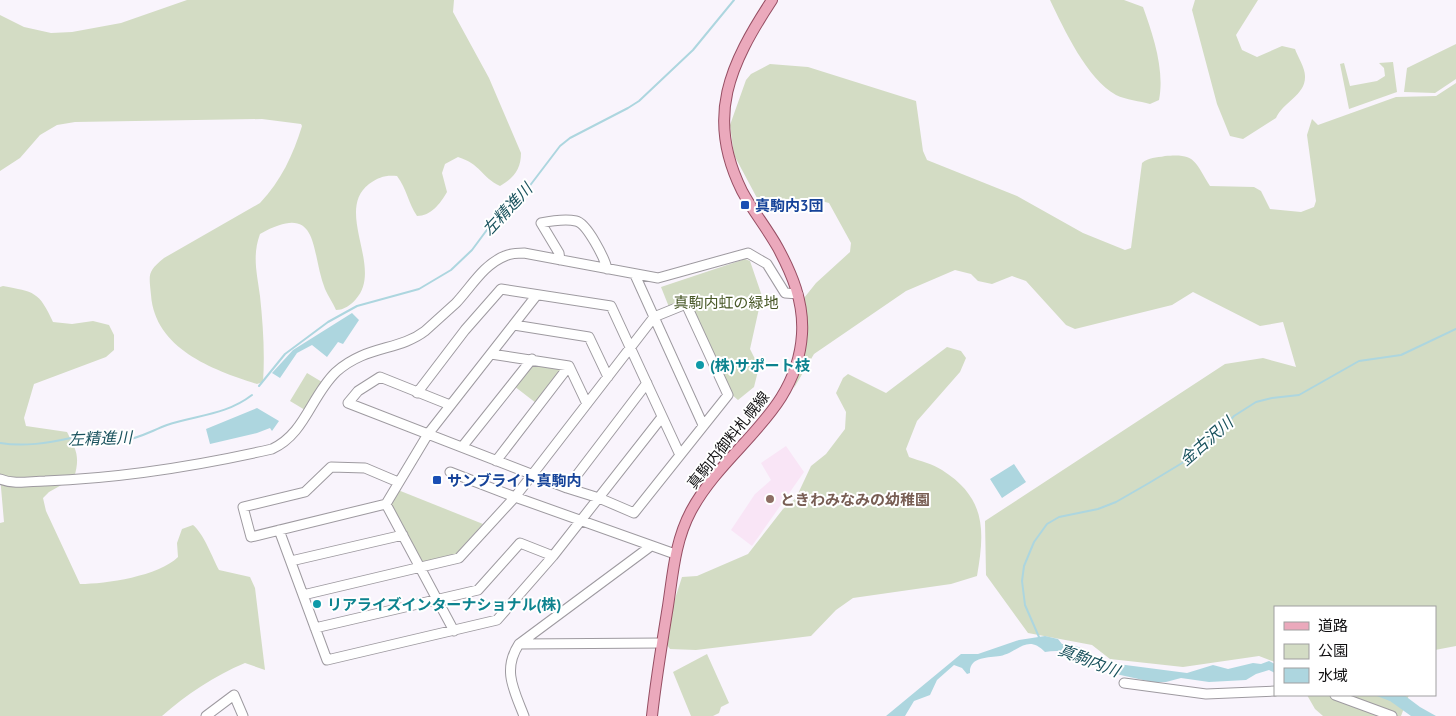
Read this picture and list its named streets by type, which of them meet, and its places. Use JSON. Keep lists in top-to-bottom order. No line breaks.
{"streets":{"main road":["真駒内御料札幌線"]},"water":["左精進川","金古沢川","真駒内川"],"parks":["真駒内虹の緑地"],"places":{"transit":["真駒内3団","サンブライト真駒内"],"other":["(株)サポート枝","ときわみなみの幼稚園","リアライズインターナショナル(株)"]},"legend":["道路","公園","水域"]}
